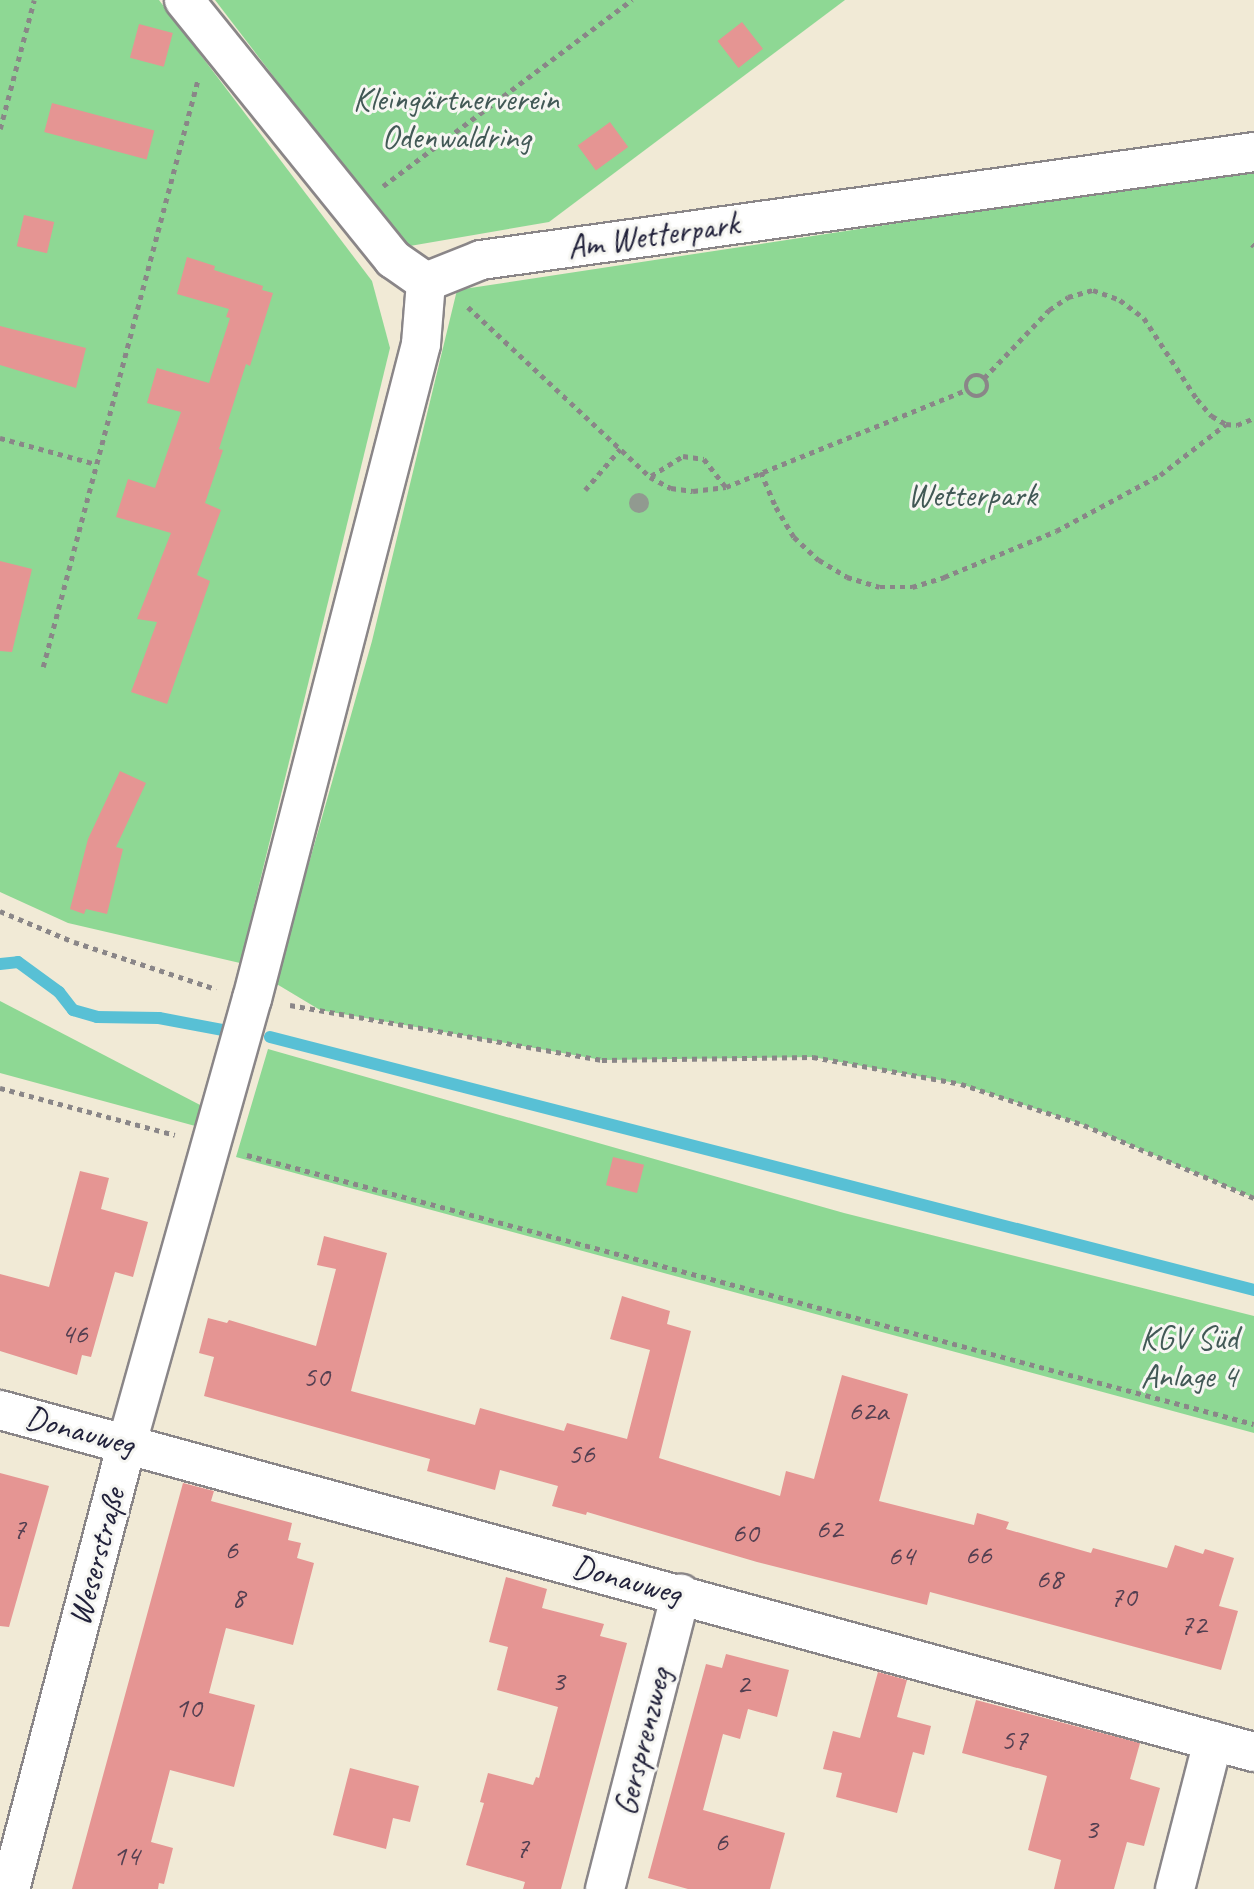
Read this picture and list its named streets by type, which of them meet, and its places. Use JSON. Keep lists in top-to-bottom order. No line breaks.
{"streets":{"street":["Am Wetterpark","Donauweg","Weserstraße","Gersprenzweg"]},"crossings":[["Am Wetterpark","Weserstraße"],["Donauweg","Weserstraße"],["Donauweg","Gersprenzweg"]],"parks":["Kleingärtnerverein Odenwaldring","Wetterpark","KGV Süd Anlage 4"],"house_numbers":["46","50","62a","56","7","62","60","6","66","64","68","70","8","72","3","2","10","57","3","6","7","14"]}
